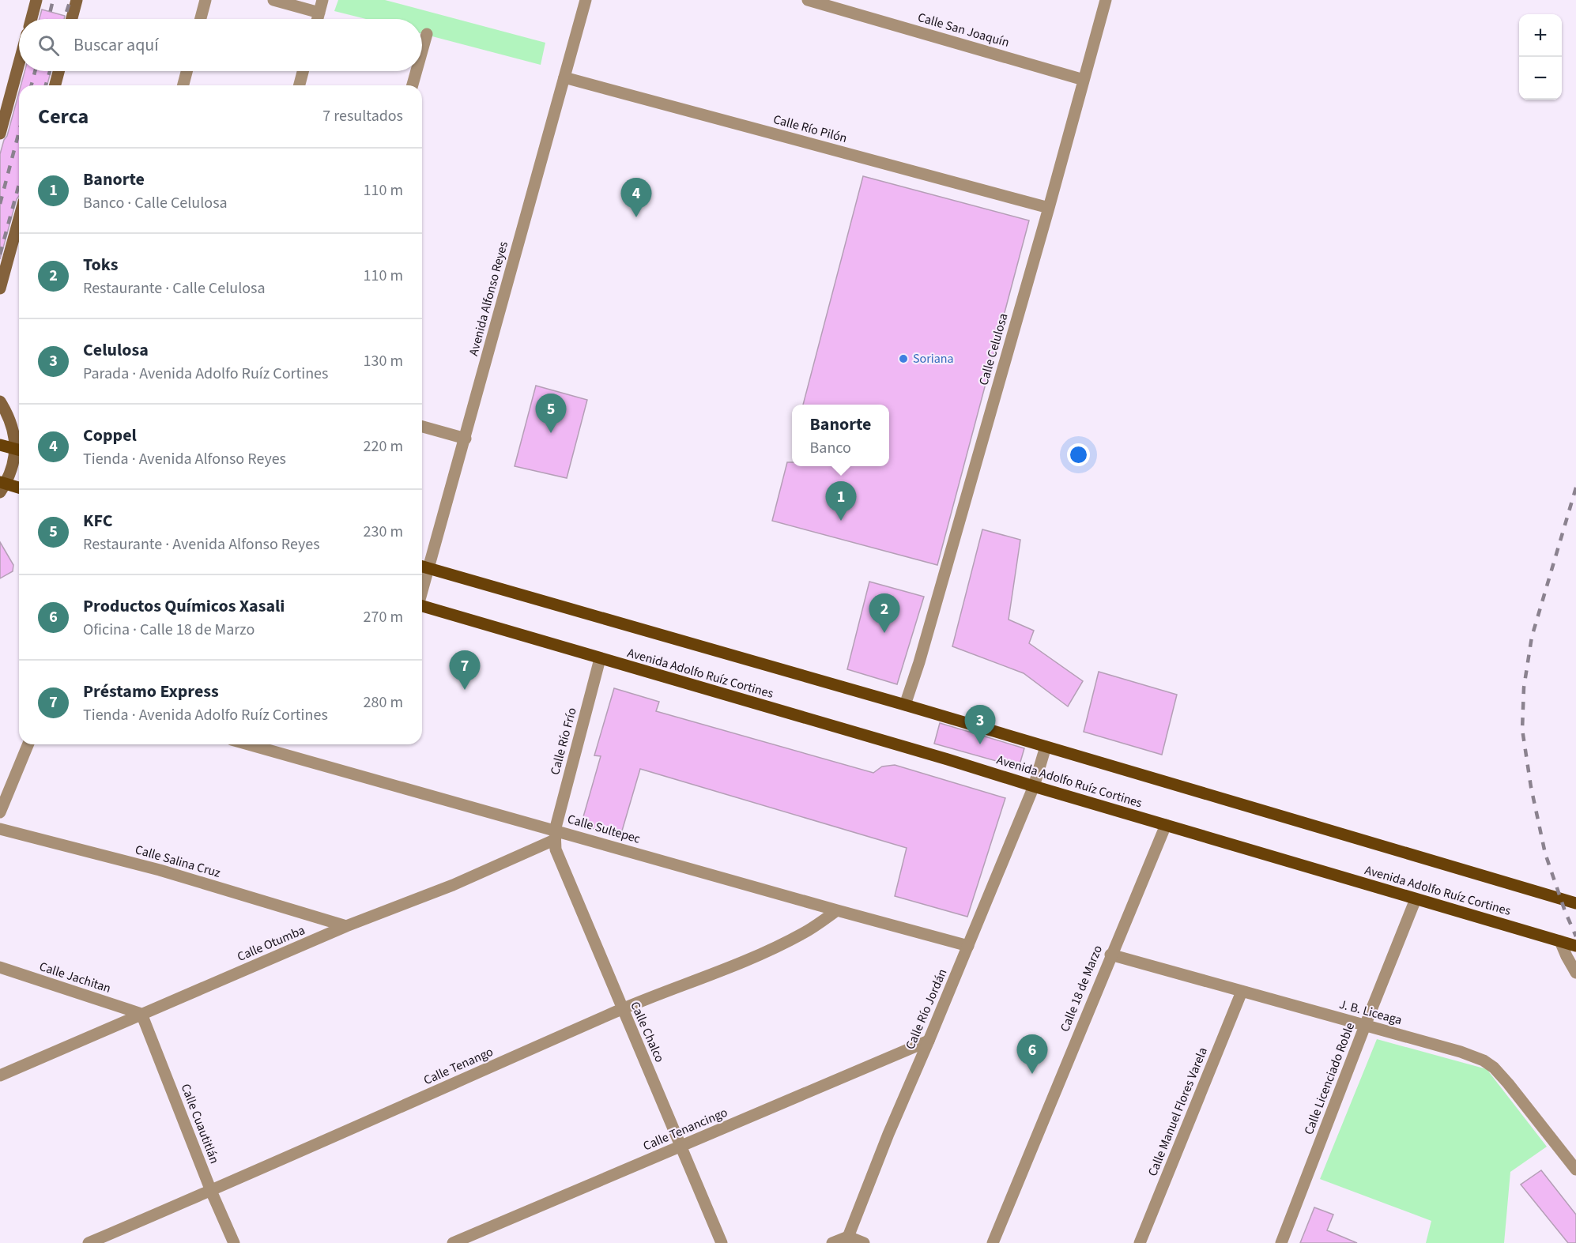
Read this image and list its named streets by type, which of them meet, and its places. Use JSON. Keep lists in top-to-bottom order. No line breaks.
{"streets":{"main road":["Avenida Adolfo Ruíz Cortines"],"street":["Calle San Joaquín","Calle Río Pilón","Avenida Alfonso Reyes","Calle Celulosa","Calle Río Frío","Calle Sultepec","Calle Salina Cruz","Calle Otumba","Calle Jachitan","Calle 18 de Marzo","Calle Río Jordán","J. B. Liceaga","Calle Chalco","Calle Tenango","Calle Licenciado Roble","Calle Manuel Flores Varela","Calle Cuautitlán","Calle Tenancingo"]},"crossings":[["Calle San Joaquín","Calle Celulosa"],["Calle Río Pilón","Avenida Alfonso Reyes"],["Calle Río Pilón","Calle Celulosa"],["Avenida Alfonso Reyes","Avenida Adolfo Ruíz Cortines"],["Calle Celulosa","Avenida Adolfo Ruíz Cortines"],["Avenida Adolfo Ruíz Cortines","Calle Río Frío"],["Avenida Adolfo Ruíz Cortines","Calle 18 de Marzo"],["Avenida Adolfo Ruíz Cortines","Calle Río Jordán"],["Avenida Adolfo Ruíz Cortines","Calle Licenciado Roble"],["Calle Río Frío","Calle Sultepec"],["Calle Río Frío","Calle Otumba"],["Calle Río Frío","Calle Chalco"],["Calle Sultepec","Calle Otumba"],["Calle Sultepec","Calle Río Jordán"],["Calle Sultepec","Calle Chalco"],["Calle Sultepec","Calle Tenango"],["Calle Salina Cruz","Calle Otumba"],["Calle Otumba","Calle Jachitan"],["Calle Otumba","Calle Chalco"],["Calle Otumba","Calle Cuautitlán"],["Calle Jachitan","Calle Cuautitlán"],["Calle 18 de Marzo","J. B. Liceaga"],["Calle Río Jordán","Calle Tenancingo"],["J. B. Liceaga","Calle Licenciado Roble"],["J. B. Liceaga","Calle Manuel Flores Varela"],["Calle Chalco","Calle Tenango"],["Calle Chalco","Calle Tenancingo"],["Calle Tenango","Calle Cuautitlán"]],"places":["Soriana"],"page":{"map_buttons":["+","−"],"search":"Buscar aquí","heading":["Cerca","7 resultados"],"list":[{"mark":"1","name":"Banorte","note":"Banco · Calle Celulosa","value":"110 m"},{"mark":"2","name":"Toks","note":"Restaurante · Calle Celulosa","value":"110 m"},{"mark":"3","name":"Celulosa","note":"Parada · Avenida Adolfo Ruíz Cortines","value":"130 m"},{"mark":"4","name":"Coppel","note":"Tienda · Avenida Alfonso Reyes","value":"220 m"},{"mark":"5","name":"KFC","note":"Restaurante · Avenida Alfonso Reyes","value":"230 m"},{"mark":"6","name":"Productos Químicos Xasali","note":"Oficina · Calle 18 de Marzo","value":"270 m"},{"mark":"7","name":"Préstamo Express","note":"Tienda · Avenida Adolfo Ruíz Cortines","value":"280 m"}],"pins":["4","5","1","2","7","3","6"],"popup":["Banorte","Banco"]}}
